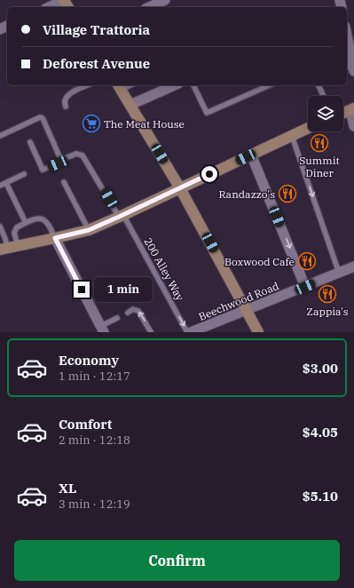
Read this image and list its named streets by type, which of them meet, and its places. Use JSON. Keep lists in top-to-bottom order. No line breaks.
{"streets":{"street":["Beechwood Road"],"lane":["200 Alley Way"]},"one_way":["200 Alley Way"],"places":{"supermarket":["The Meat House"],"restaurant":["Summit Diner","Randazzo's","Boxwood Cafe","Zappia's"]},"page":{"banner":["Village Trattoria","Deforest Avenue"],"bubble":"1 min","list":[{"name":"Economy","note":"1 min · 12:17","value":"$3.00"},{"name":"Comfort","note":"2 min · 12:18","value":"$4.05"},{"name":"XL","note":"3 min · 12:19","value":"$5.10"}],"buttons":"Confirm"}}
